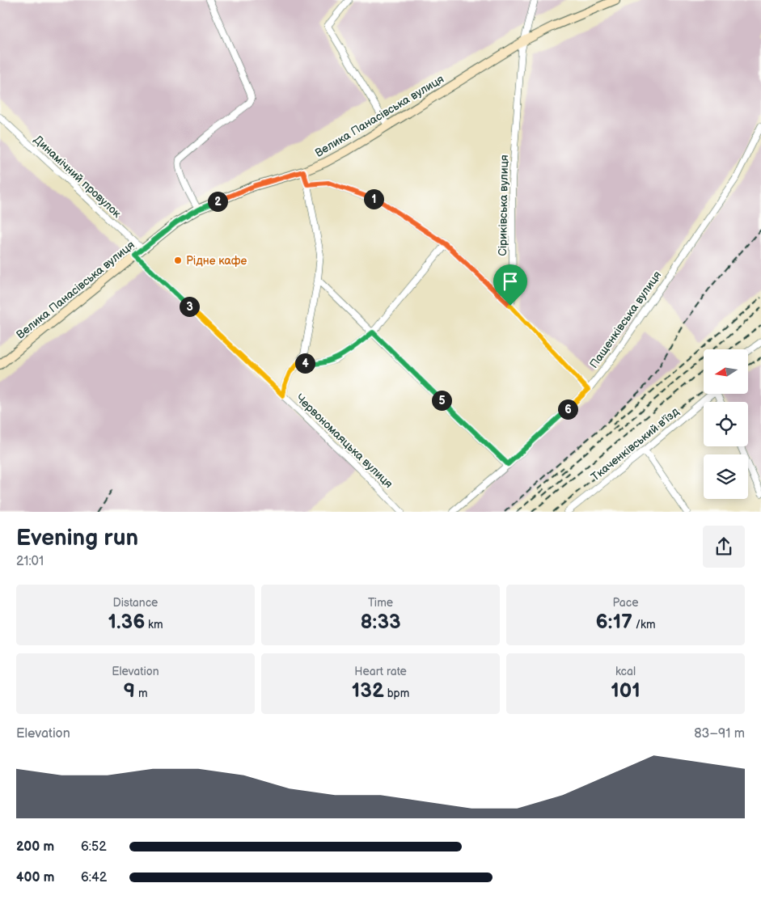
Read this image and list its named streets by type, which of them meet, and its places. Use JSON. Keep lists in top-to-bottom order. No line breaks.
{"streets":{"street":["Велика Панасівська вулиця","Динамічний провулок","Сіриківська вулиця","Пащенківська вулиця","Червономаяцька вулиця","Ткаченківський в'їзд"]},"crossings":[["Велика Панасівська вулиця","Динамічний провулок"],["Велика Панасівська вулиця","Сіриківська вулиця"],["Велика Панасівська вулиця","Червономаяцька вулиця"]],"places":["Рідне кафе"],"north":"left","page":{"pins":["1","2","3","4","5","6"],"heading":["Evening run","21:01"],"stats":[["Distance","1.36 km"],["Time","8:33"],["Pace","6:17 /km"],["Elevation","9 m"],["Heart rate","132 bpm"],["kcal","101"]],"chart":["Elevation","83–91 m"],"list":[{"name":"200 m","note":"6:52"},{"name":"400 m","note":"6:42"}]}}
